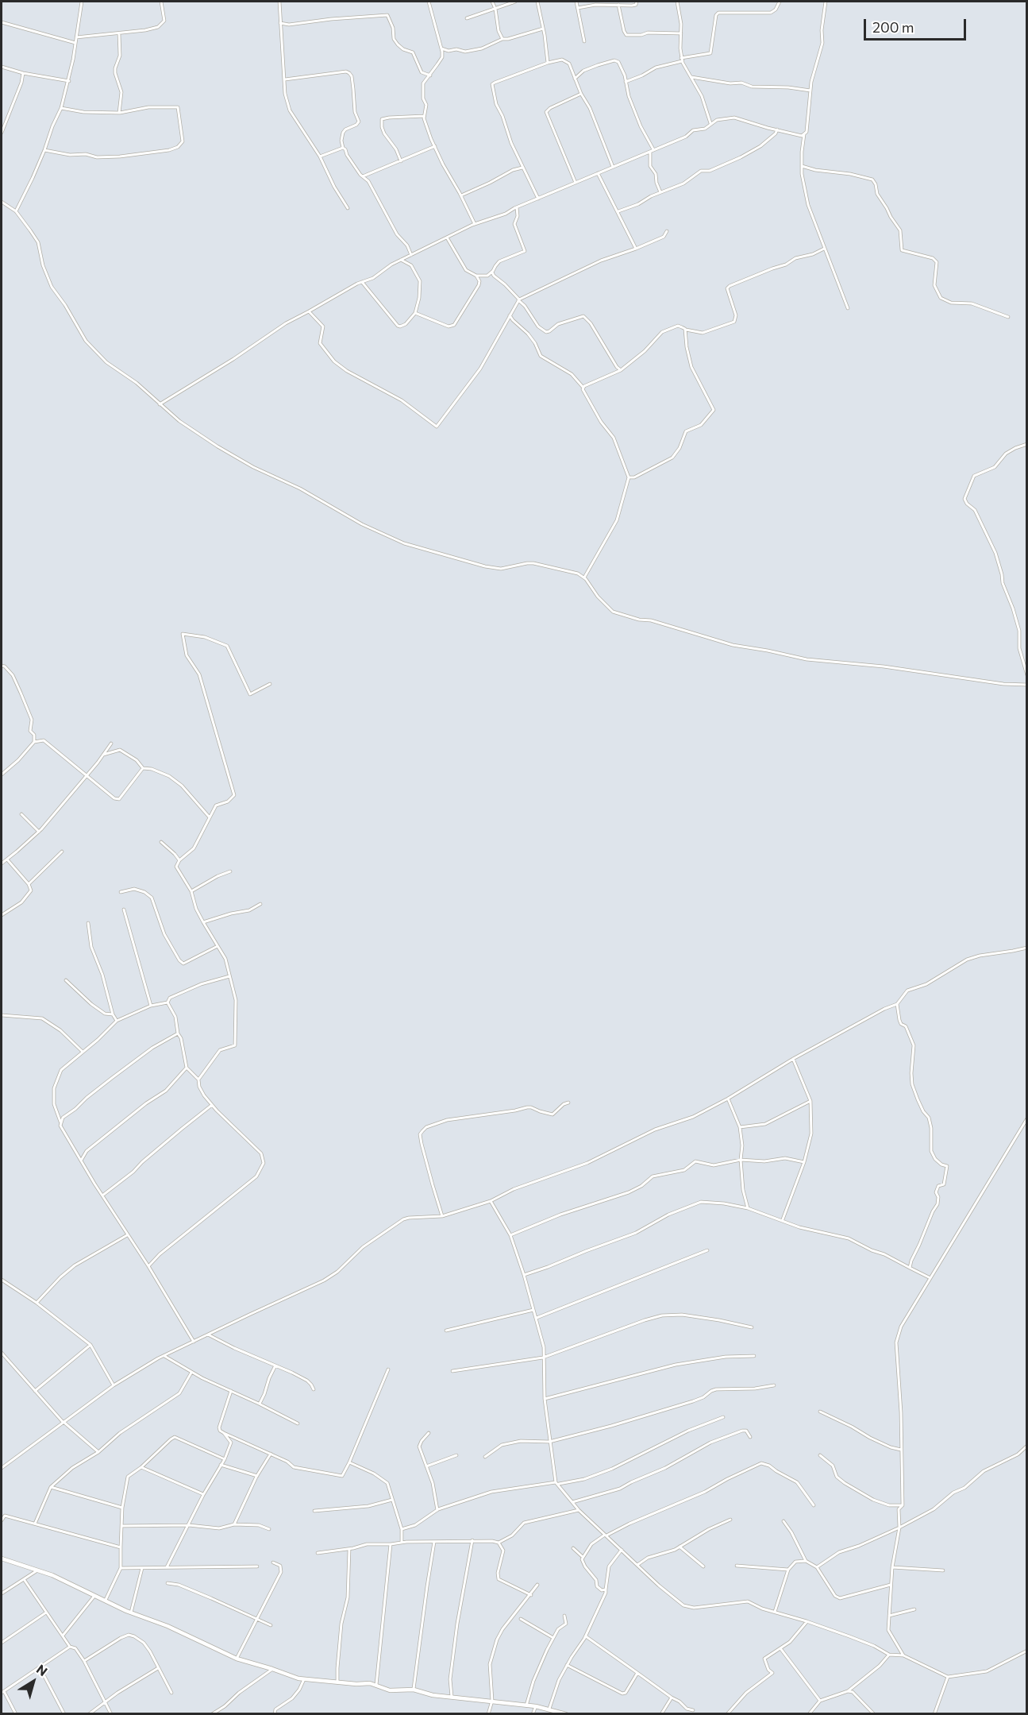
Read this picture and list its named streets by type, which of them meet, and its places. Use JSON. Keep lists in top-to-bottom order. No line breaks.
{"scale_bar":"200 m","north":"top right"}
